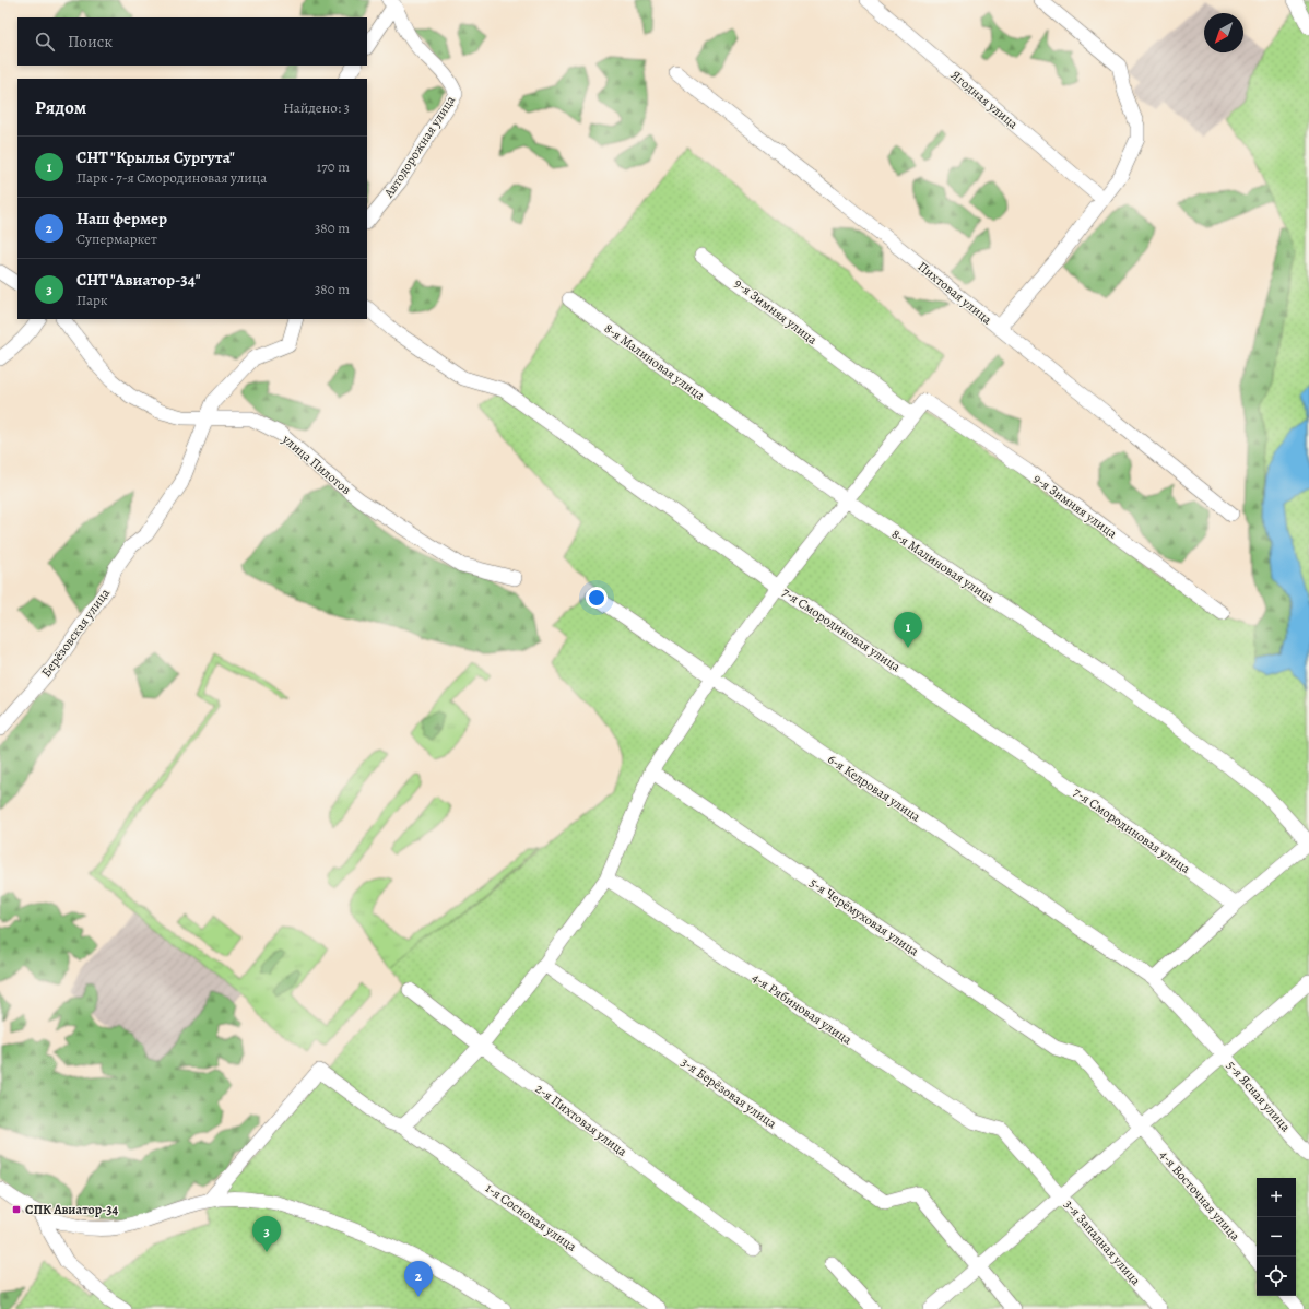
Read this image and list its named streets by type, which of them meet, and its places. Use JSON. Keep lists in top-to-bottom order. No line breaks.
{"streets":{"street":["Ягодная улица","Автодорожная улица","Пихтовая улица","9-я Зимняя улица","8-я Малиновая улица","улица Пилотов","7-я Смородиновая улица","Берёзовская улица","6-я Кедровая улица","5-я Черёмуховая улица","4-я Рябиновая улица","3-я Берёзовая улица","5-я Ясная улица","2-я Пихтовая улица","4-я Восточная улица","1-я Сосновая улица","3-я Западная улица"]},"crossings":[["улица Пилотов","Берёзовская улица"],["6-я Кедровая улица","5-я Ясная улица"],["5-я Черёмуховая улица","4-я Восточная улица"],["4-я Рябиновая улица","3-я Западная улица"]],"places":{"transit":["СПК Авиатор-34"]},"north":"bottom left","page":{"search":"Поиск","heading":["Рядом","Найдено: 3"],"list":[{"mark":"1","name":"CНТ \"Крылья Сургута\"","note":"Парк · 7-я Смородиновая улица","value":"170 m"},{"mark":"2","name":"Наш фермер","note":"Супермаркет","value":"380 m"},{"mark":"3","name":"СНТ \"Авиатор-34\"","note":"Парк","value":"380 m"}],"pins":["1","3","2"],"map_buttons":["+","−"]}}
